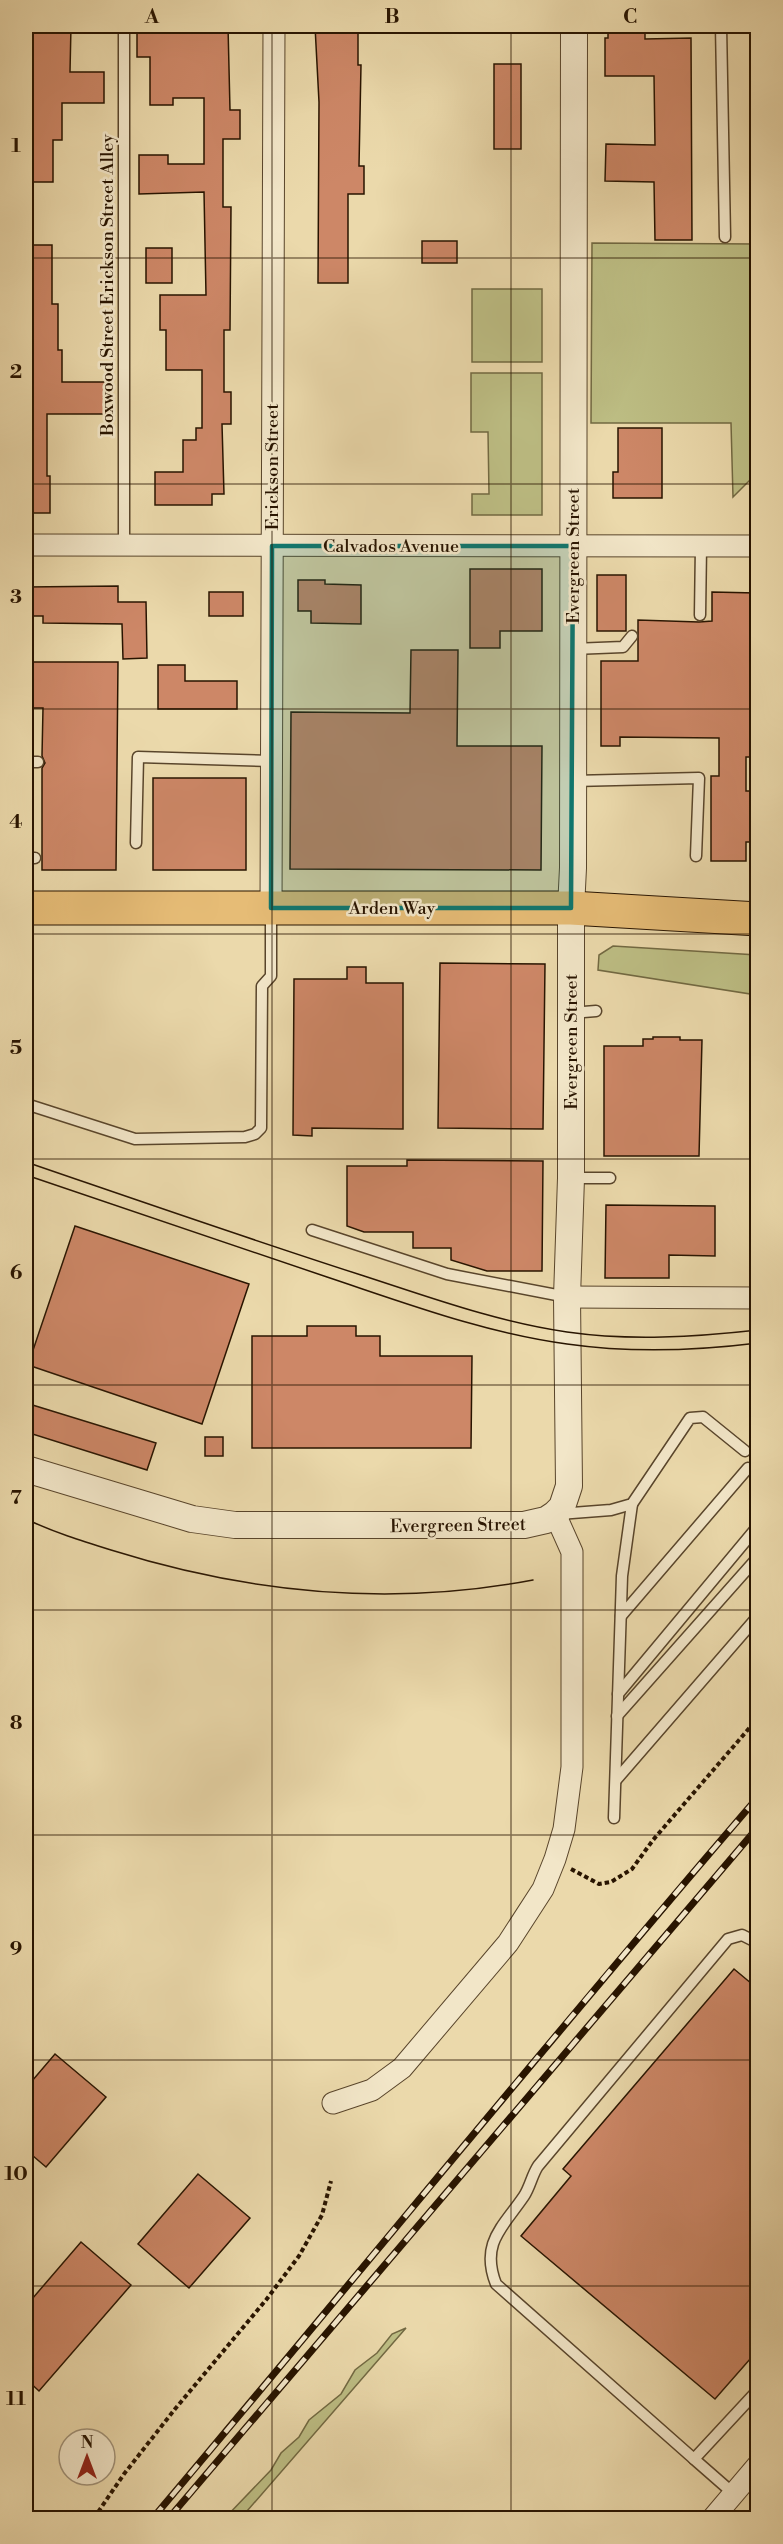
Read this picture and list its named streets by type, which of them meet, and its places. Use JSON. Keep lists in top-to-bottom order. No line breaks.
{"streets":{"main road":["Arden Way"],"street":["Erickson Street","Calvados Avenue","Evergreen Street"],"lane":["Boxwood Street Erickson Street Alley"]},"crossings":[["Boxwood Street Erickson Street Alley","Calvados Avenue"],["Erickson Street","Calvados Avenue"],["Erickson Street","Arden Way"],["Calvados Avenue","Evergreen Street"],["Evergreen Street","Arden Way"]],"north":"top","grid":{"columns":["A","B","C"],"rows":["1","2","3","4","5","6","7","8","9","10","11"]}}
